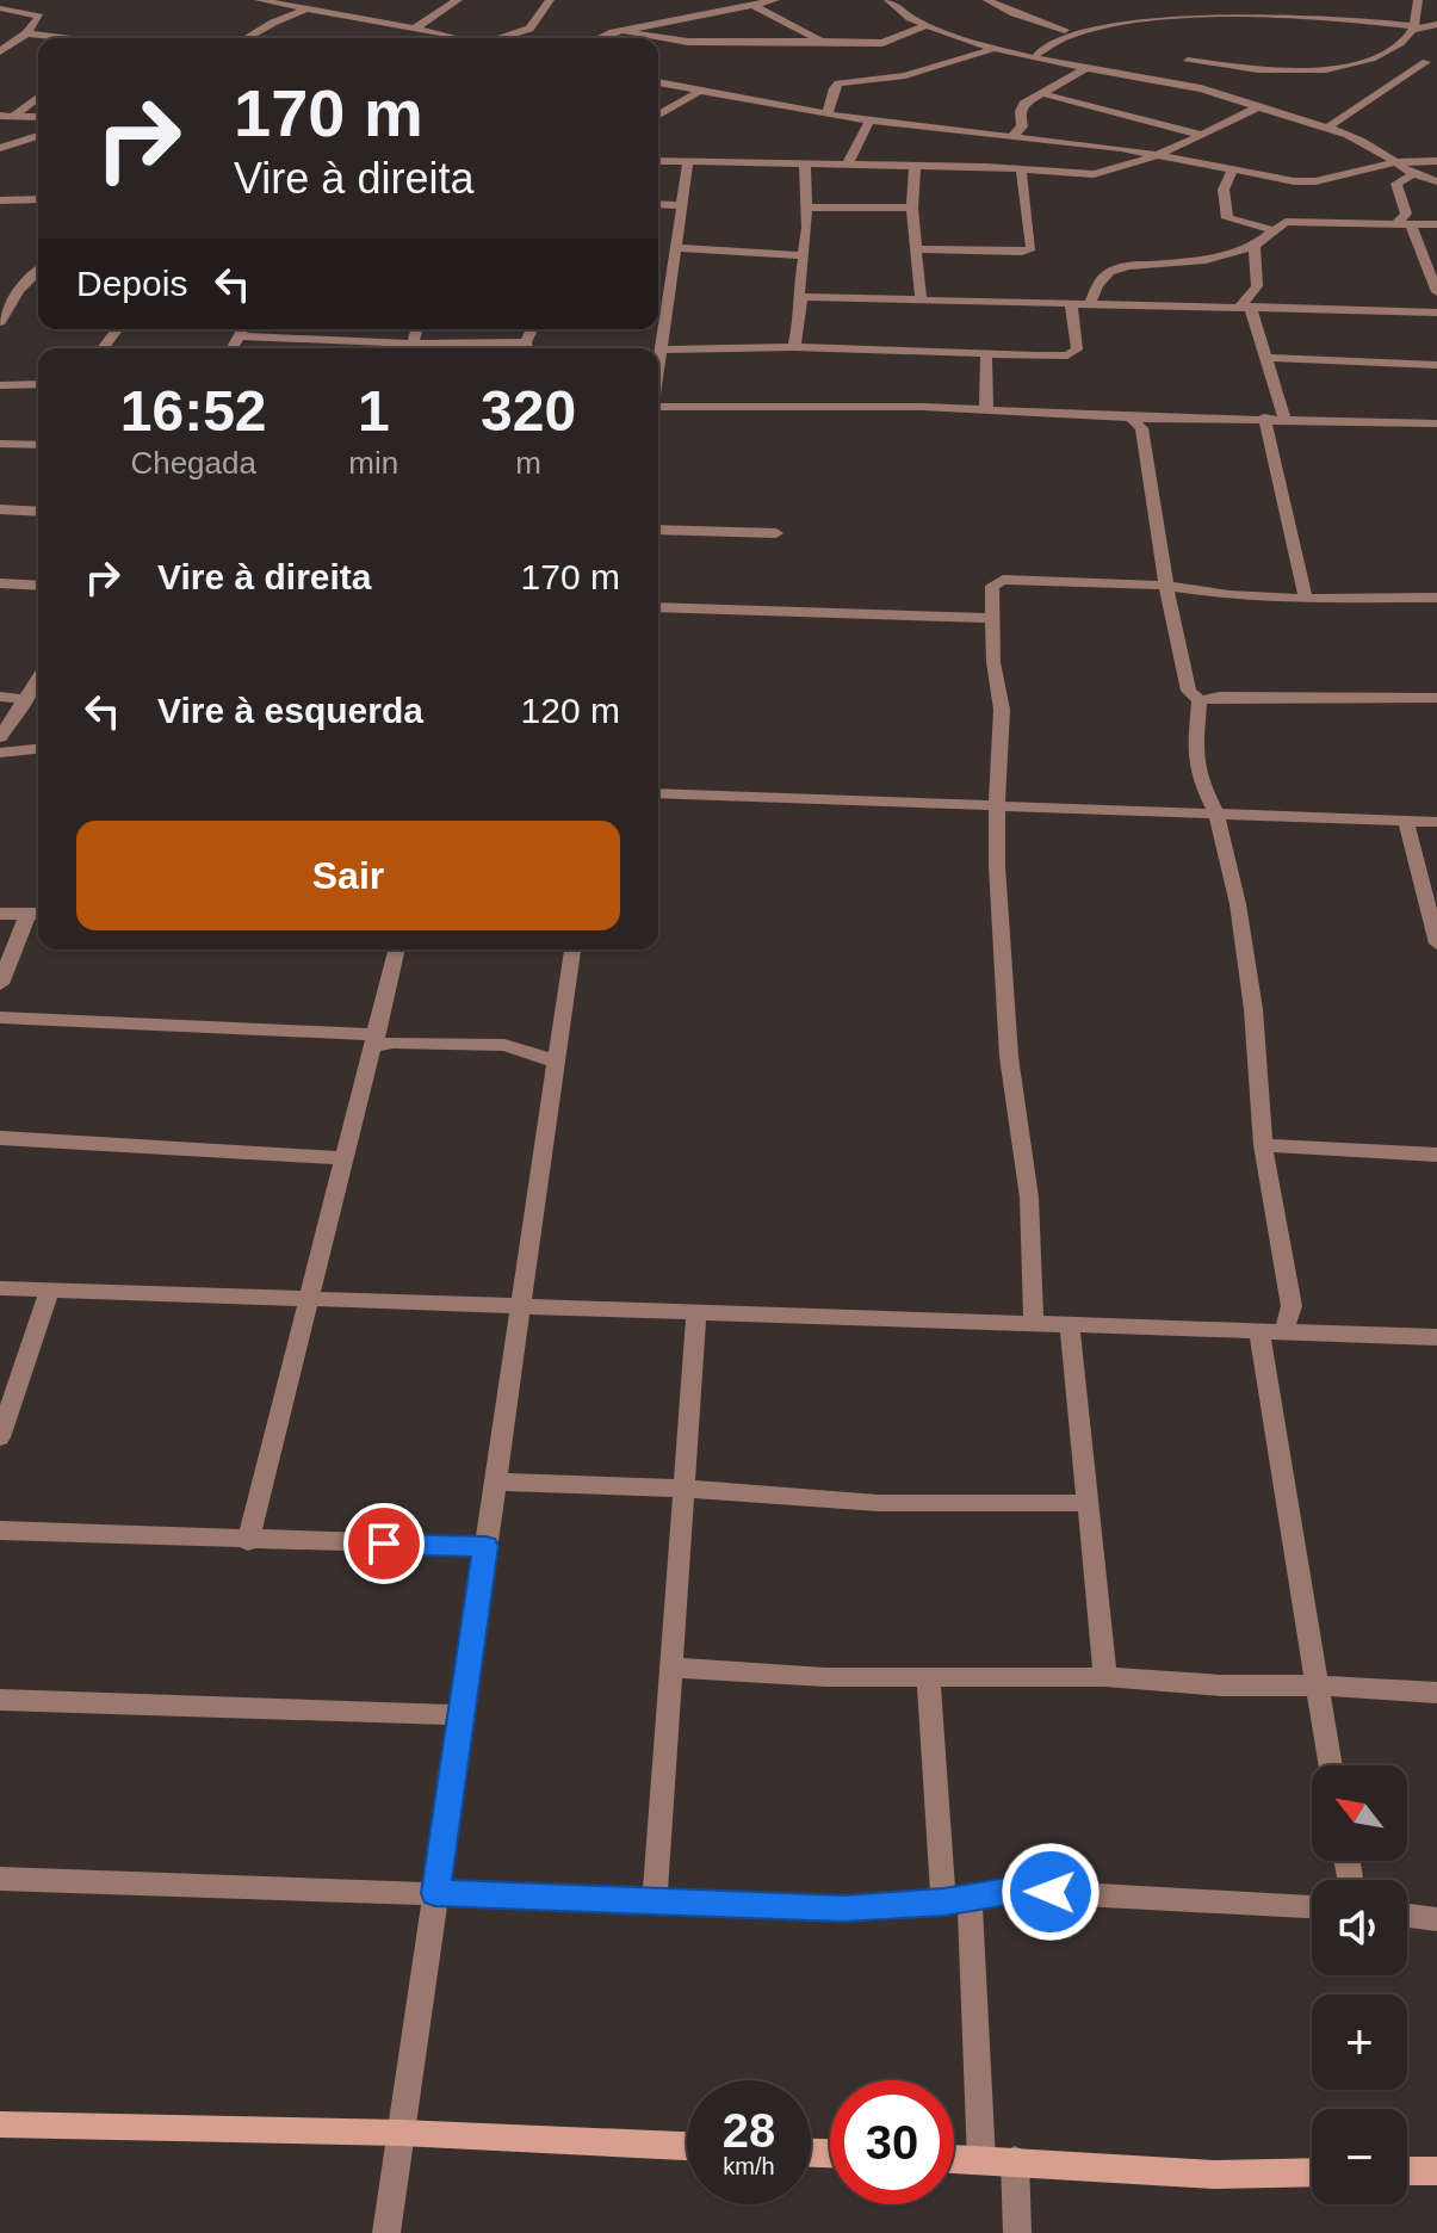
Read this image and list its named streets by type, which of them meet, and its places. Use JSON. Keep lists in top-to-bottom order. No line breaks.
{"north":"top left","page":{"turn":["170 m","Vire à direita"],"then":"Depois","eta":["16:52","Chegada","1","min","320","m"],"list":[{"name":"Vire à direita","value":"170 m"},{"name":"Vire à esquerda","value":"120 m"}],"buttons":"Sair","map_buttons":["+","−"],"speed":"28 km/h","limit":"30"}}
